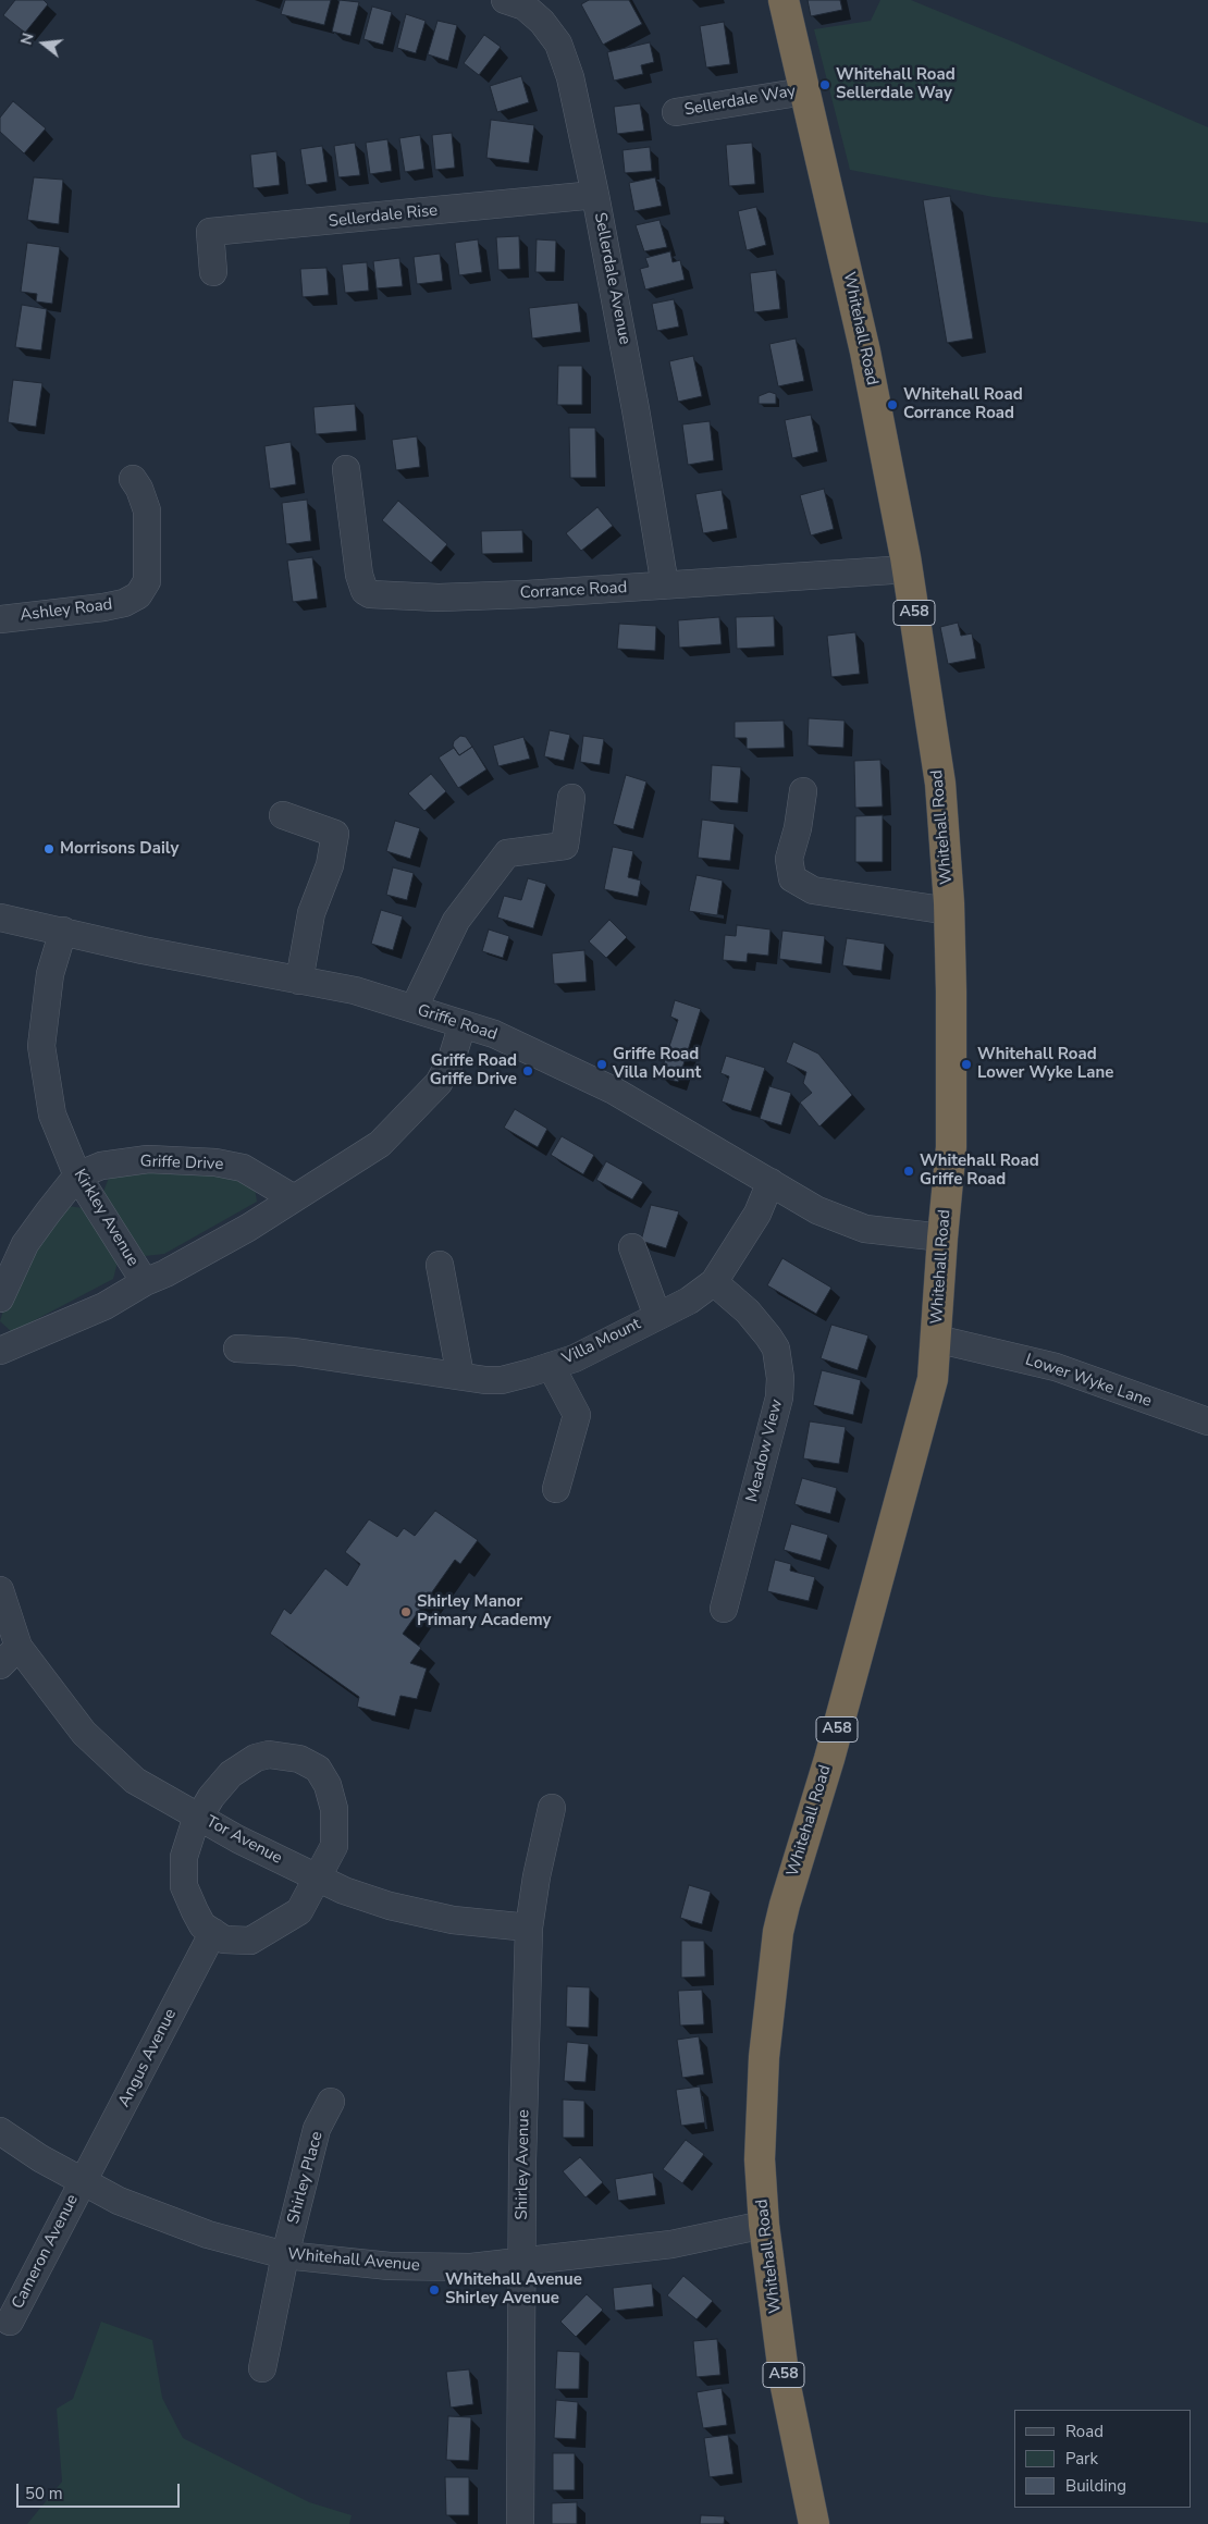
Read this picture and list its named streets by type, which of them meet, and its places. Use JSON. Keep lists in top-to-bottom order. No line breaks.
{"streets":{"highway":["Whitehall Road","A58"],"street":["Sellerdale Way","Sellerdale Rise","Sellerdale Avenue","Corrance Road","Ashley Road","Griffe Road","Griffe Drive","Kirkley Avenue","Villa Mount","Lower Wyke Lane","Meadow View","Tor Avenue","Angus Avenue","Shirley Avenue","Shirley Place","Cameron Avenue","Whitehall Avenue"]},"crossings":[["Sellerdale Way","Whitehall Road"],["Sellerdale Rise","Sellerdale Avenue"],["Sellerdale Avenue","Corrance Road"],["Whitehall Road","Corrance Road"],["Whitehall Road","Griffe Road"],["Whitehall Road","Lower Wyke Lane"],["Whitehall Road","Whitehall Avenue"],["Griffe Road","Kirkley Avenue"],["Griffe Road","Villa Mount"],["Griffe Drive","Kirkley Avenue"],["Villa Mount","Meadow View"],["Tor Avenue","Shirley Avenue"],["Angus Avenue","Cameron Avenue"],["Angus Avenue","Whitehall Avenue"],["Shirley Avenue","Whitehall Avenue"],["Shirley Place","Whitehall Avenue"],["Cameron Avenue","Whitehall Avenue"]],"places":["Whitehall Road Sellerdale Way","Whitehall Road Corrance Road","Morrisons Daily","Griffe Road Villa Mount","Whitehall Road Lower Wyke Lane","Griffe Road Griffe Drive","Whitehall Road Griffe Road","Shirley Manor Primary Academy","Whitehall Avenue Shirley Avenue"],"legend":["Road","Park","Building"],"scale_bar":"50 m","north":"left"}
